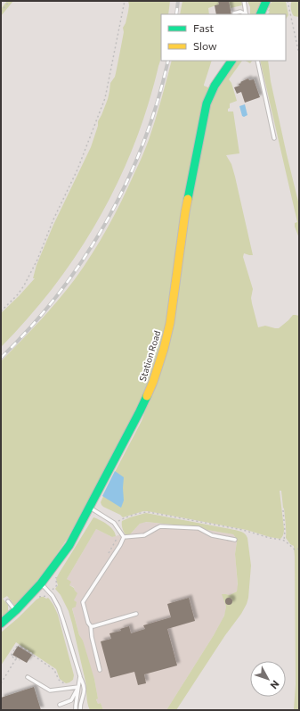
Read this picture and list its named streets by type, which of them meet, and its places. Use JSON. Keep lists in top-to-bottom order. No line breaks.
{"streets":{"main road":["Station Road"]},"legend":["Fast","Slow"],"north":"bottom right"}
